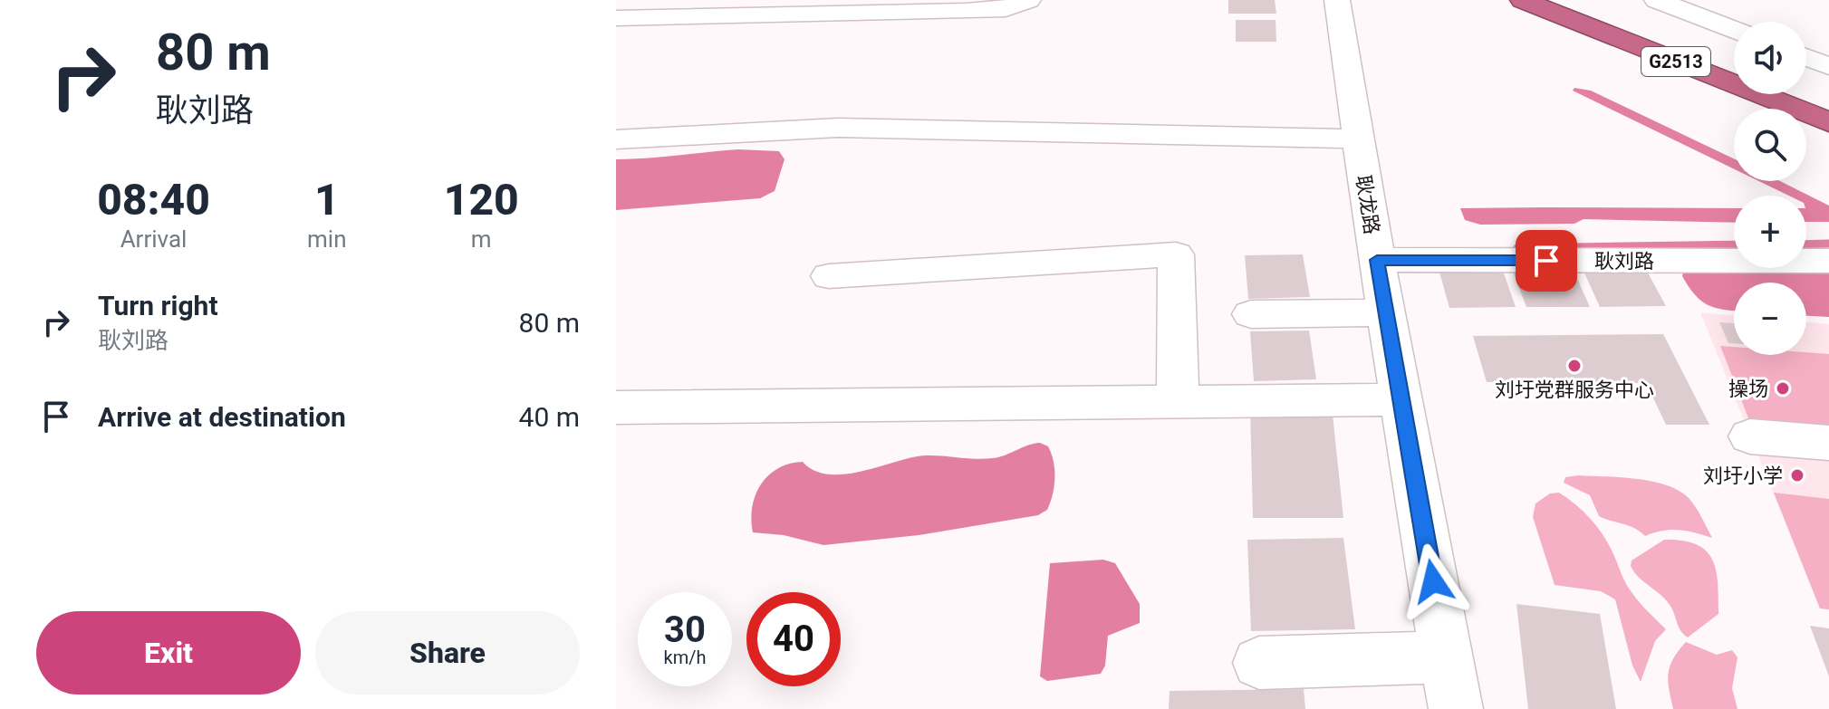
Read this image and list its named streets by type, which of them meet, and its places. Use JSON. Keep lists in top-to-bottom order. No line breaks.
{"streets":{"highway":["G2513"],"street":["耿龙路","耿刘路"]},"crossings":[["耿龙路","耿刘路"]],"places":["刘圩党群服务中心","操场","刘圩小学"],"page":{"turn":["80 m","耿刘路"],"map_buttons":["+","−"],"eta":["08:40","Arrival","1","min","120","m"],"list":[{"name":"Turn right","note":"耿刘路","value":"80 m"},{"name":"Arrive at destination","value":"40 m"}],"speed":"30 km/h","limit":"40","buttons":["Exit","Share"]}}
